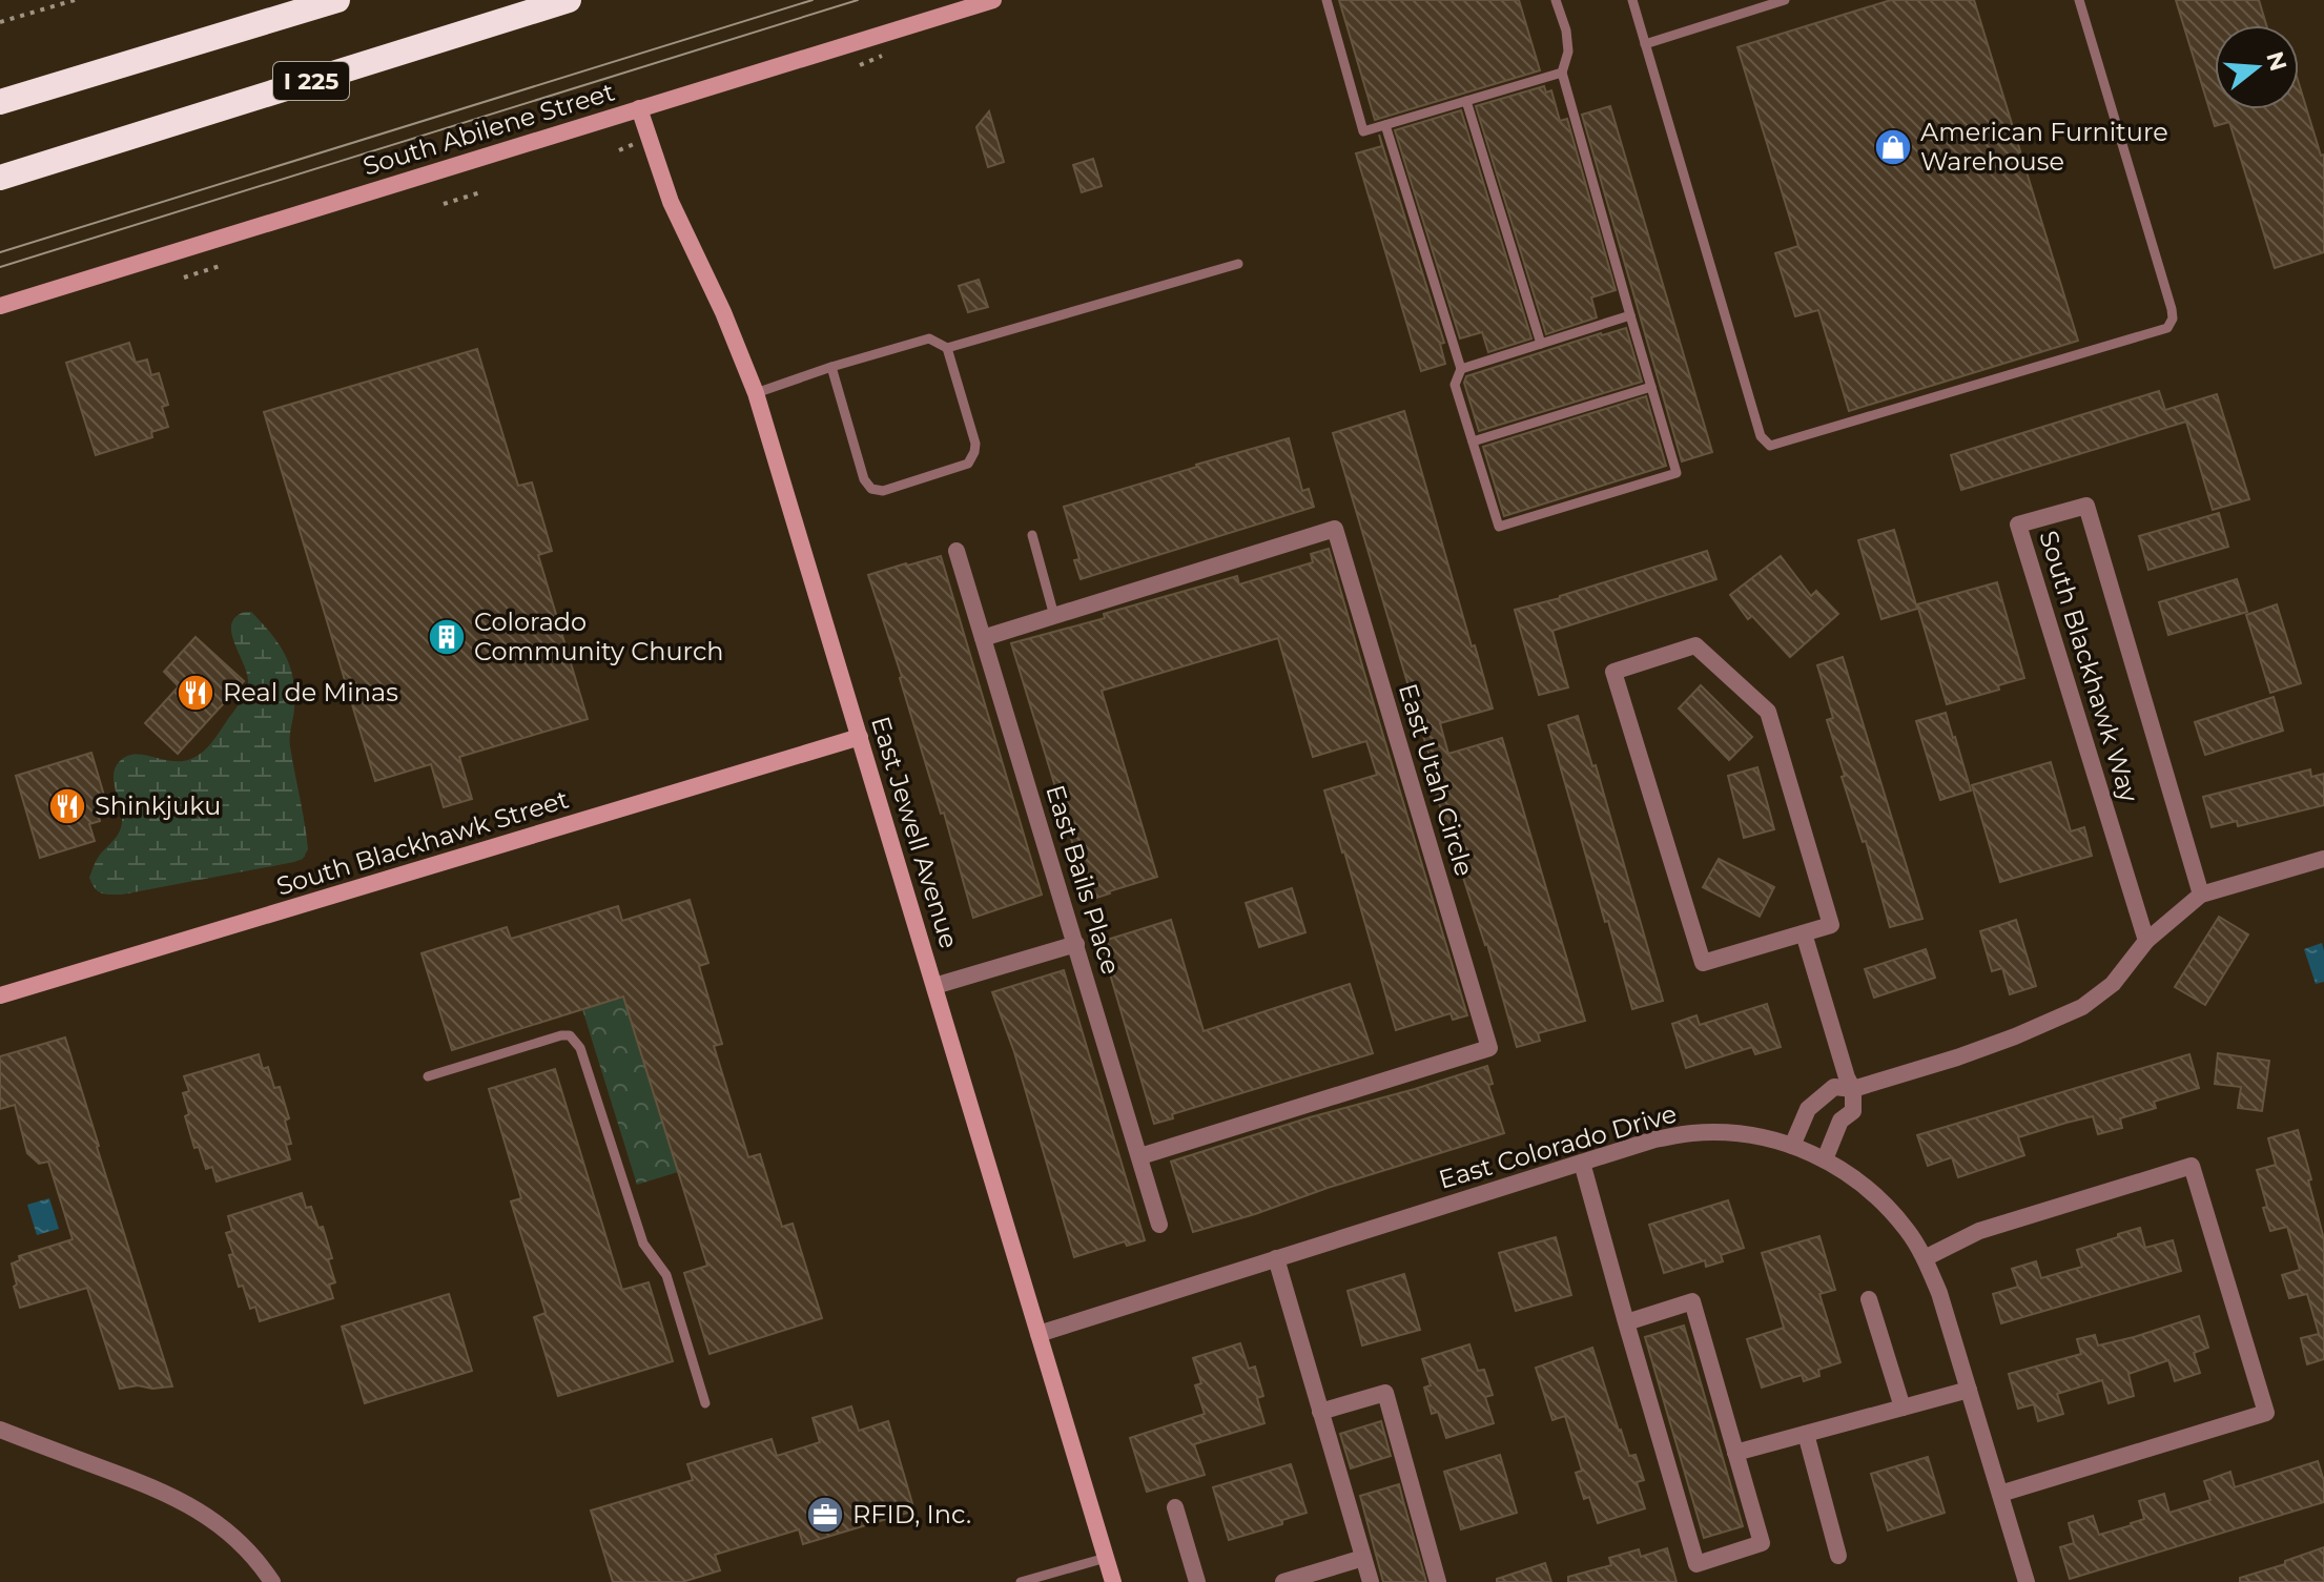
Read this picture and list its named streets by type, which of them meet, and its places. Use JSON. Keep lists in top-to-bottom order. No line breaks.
{"streets":{"highway":["I 225"],"street":["South Abilene Street","South Blackhawk Way","East Utah Circle","East Jewell Avenue","South Blackhawk Street","East Bails Place","East Colorado Drive"]},"crossings":[["South Abilene Street","East Jewell Avenue"],["East Utah Circle","East Bails Place"],["East Jewell Avenue","South Blackhawk Street"],["East Jewell Avenue","East Colorado Drive"]],"places":{"shop":["American Furniture Warehouse"],"building":["Colorado Community Church"],"restaurant":["Real de Minas","Shinkjuku"],"office":["RFID, Inc."]},"north":"right"}
